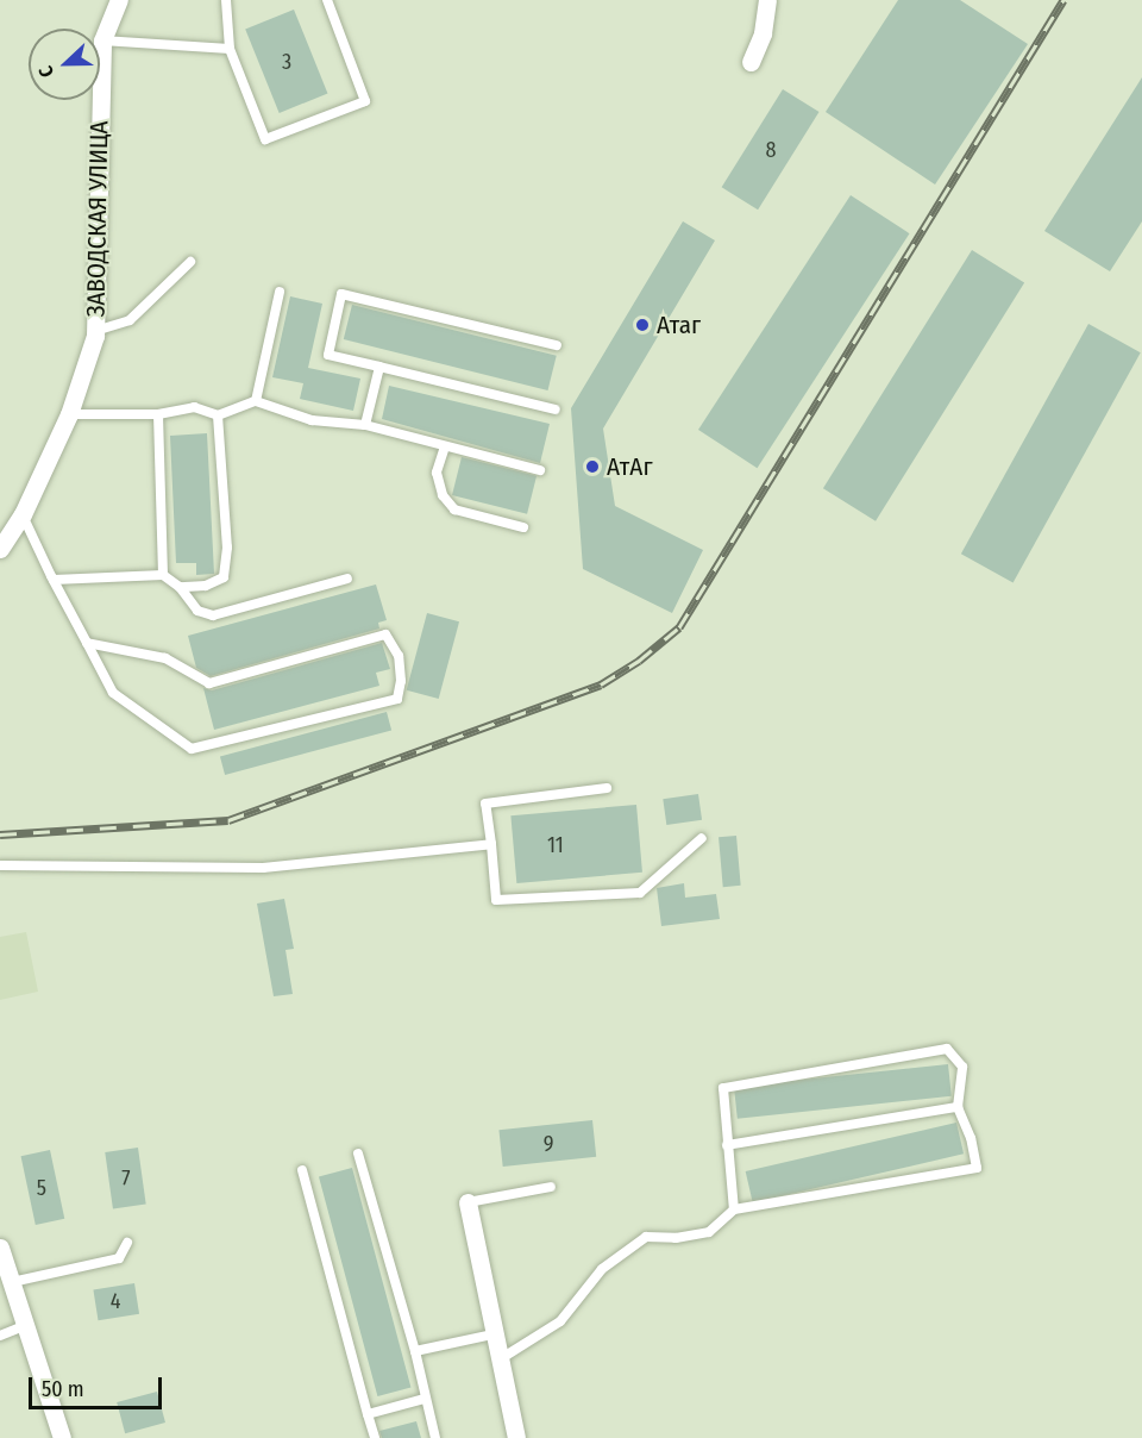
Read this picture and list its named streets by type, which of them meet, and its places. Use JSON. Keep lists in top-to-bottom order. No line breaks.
{"streets":{"street":["ЗАВОДСКАЯ УЛИЦА"]},"places":["Атаг","АтАг"],"house_numbers":["3","8","11","9","7","5","4"],"scale_bar":"50 m","north":"left"}
